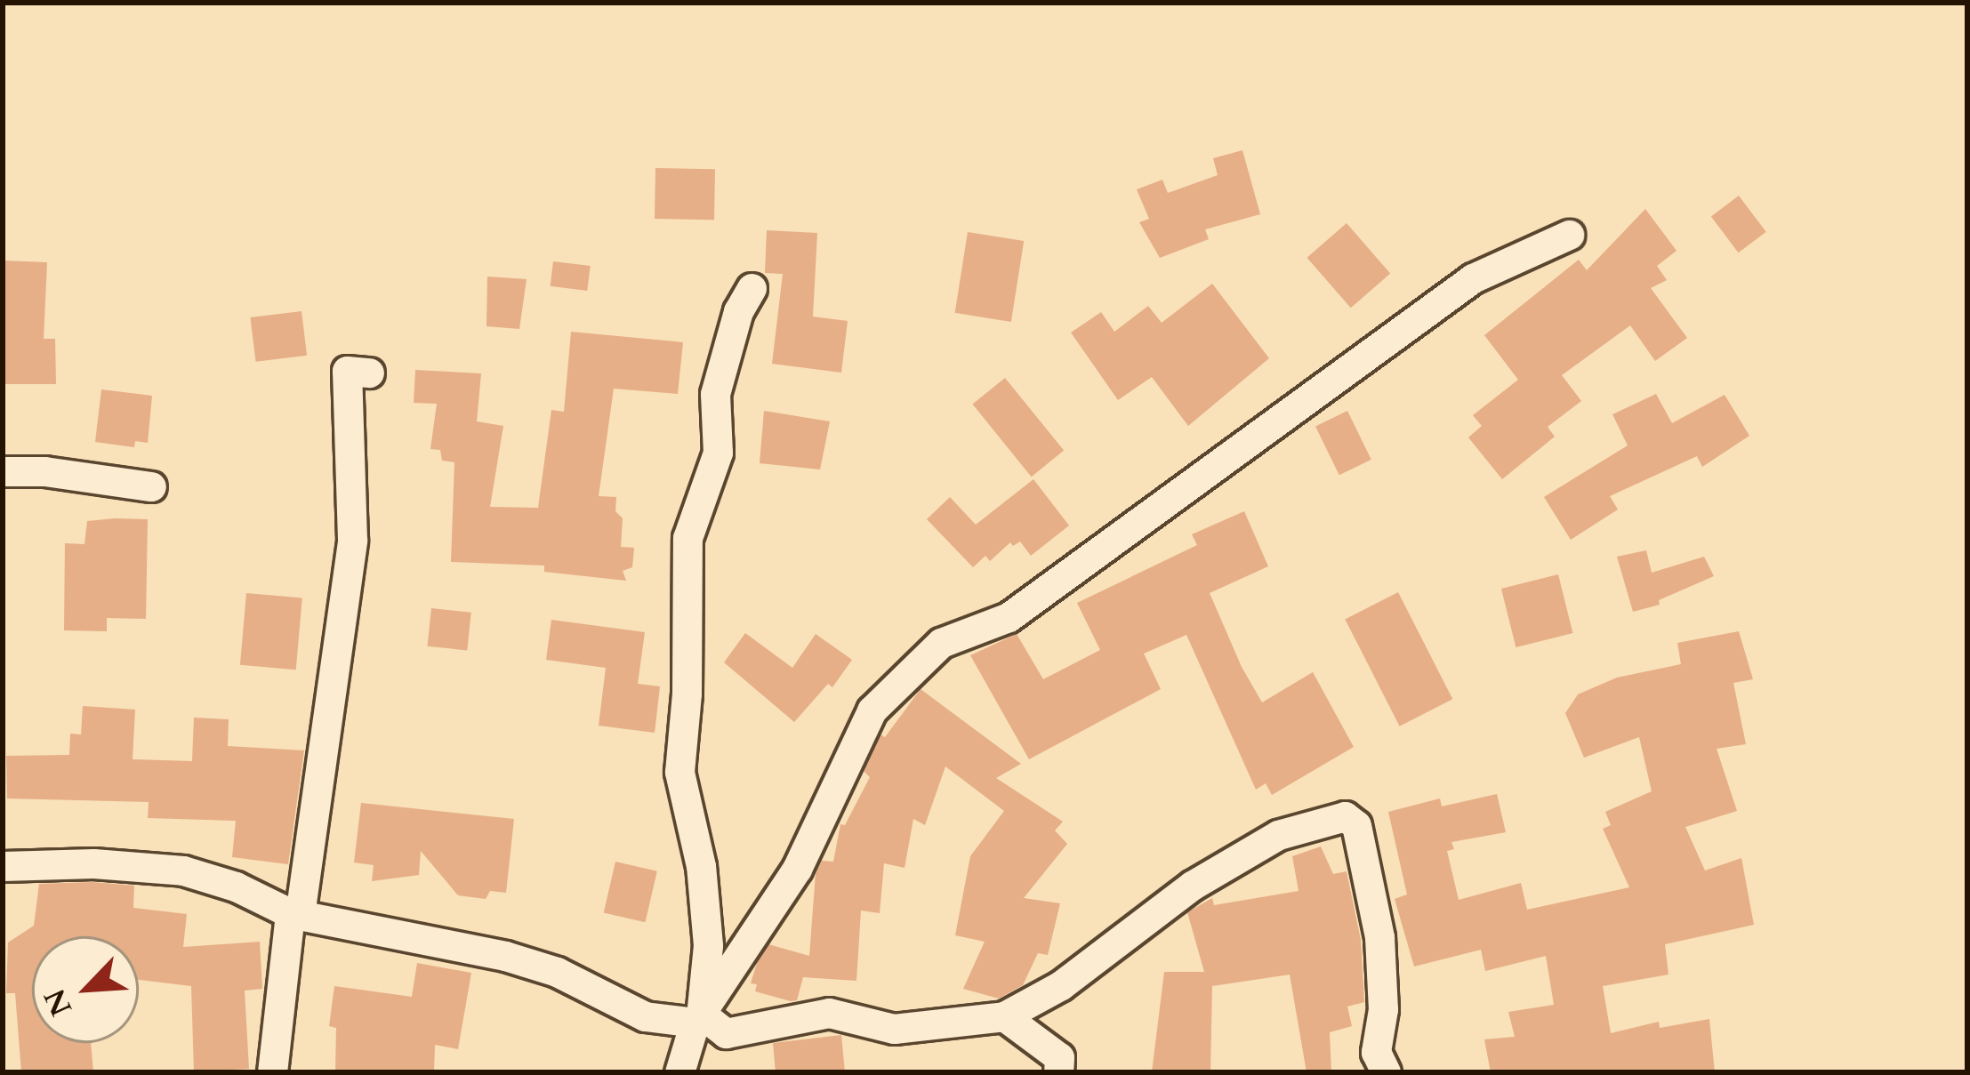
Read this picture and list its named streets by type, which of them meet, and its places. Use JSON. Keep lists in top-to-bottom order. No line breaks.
{"north":"bottom left"}
